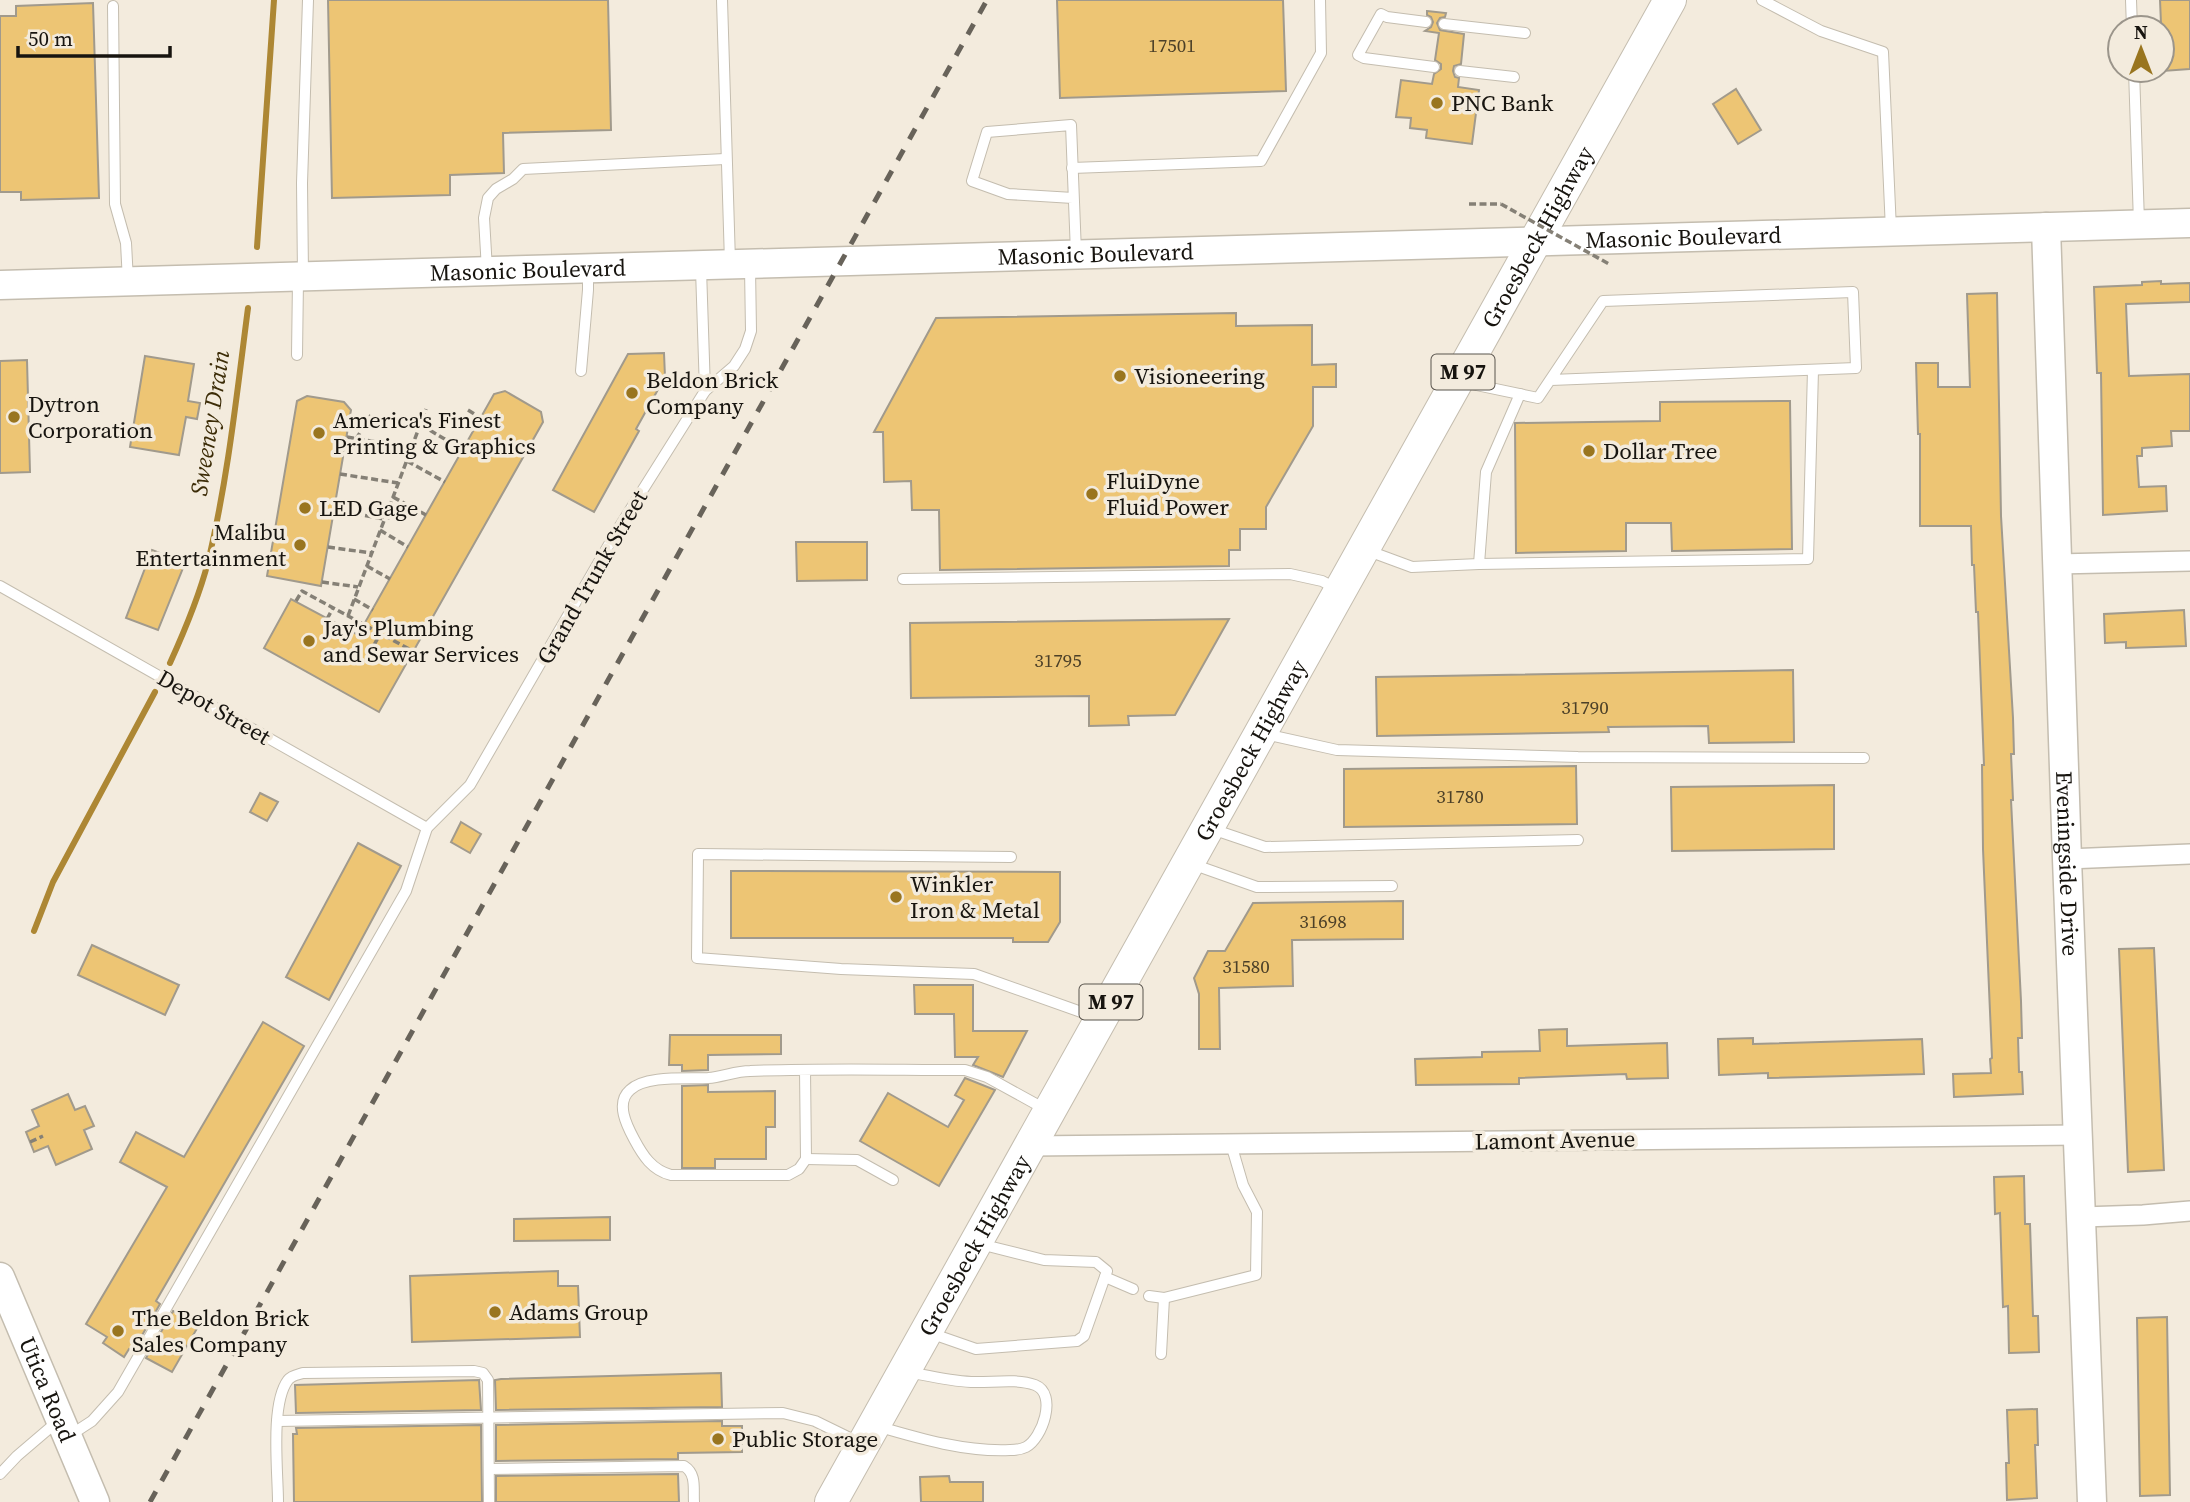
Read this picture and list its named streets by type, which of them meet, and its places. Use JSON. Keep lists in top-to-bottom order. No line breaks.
{"streets":{"main road":["Groesbeck Highway","M 97"],"street":["Masonic Boulevard","Eveningside Drive","Lamont Avenue","Utica Road"],"lane":["Grand Trunk Street","Depot Street"]},"crossings":[["Masonic Boulevard","Groesbeck Highway"],["Masonic Boulevard","Grand Trunk Street"],["Masonic Boulevard","Eveningside Drive"],["Groesbeck Highway","Lamont Avenue"],["Grand Trunk Street","Depot Street"],["Eveningside Drive","Lamont Avenue"]],"water":["Sweeney Drain"],"places":["PNC Bank","Visioneering","Beldon Brick Company","Dytron Corporation","America's Finest Printing & Graphics","Dollar Tree","FluiDyne Fluid Power","LED Gage","Malibu Entertainment","Jay's Plumbing and Sewar Services","Winkler Iron & Metal","Adams Group","The Beldon Brick Sales Company","Public Storage"],"house_numbers":["17501","31795","31790","31780","31698","31580"],"scale_bar":"50 m","north":"top"}
